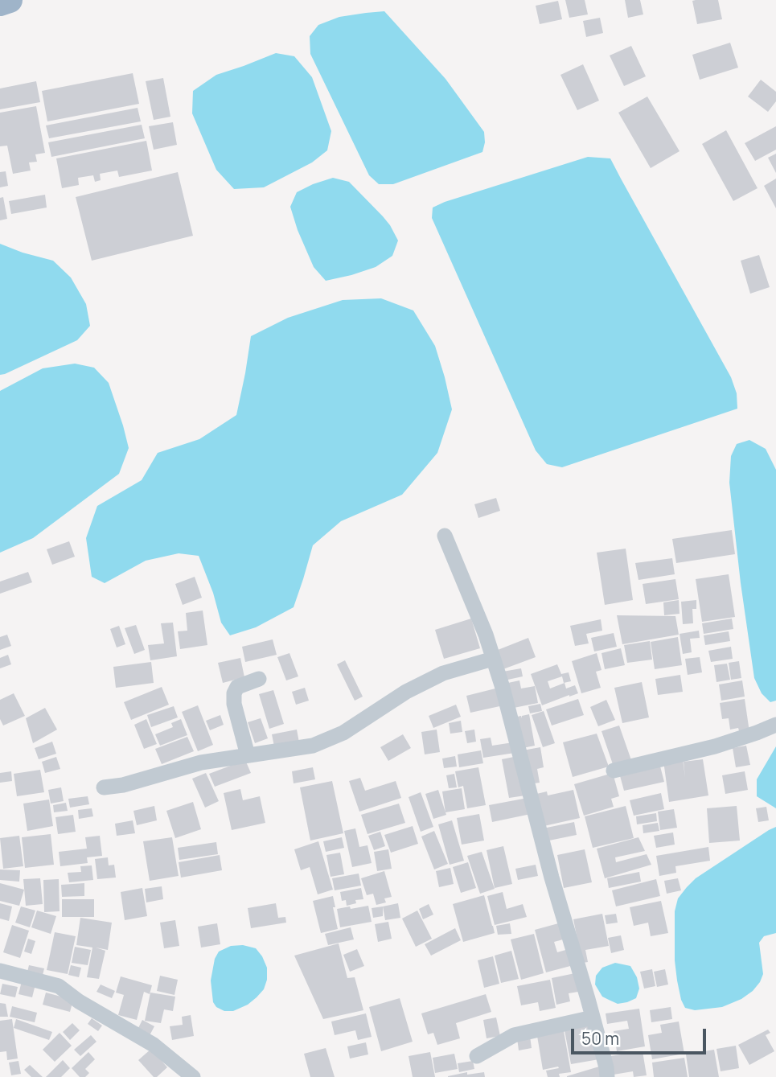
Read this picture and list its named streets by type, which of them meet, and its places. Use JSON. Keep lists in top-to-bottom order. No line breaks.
{"scale_bar":"50 m"}
